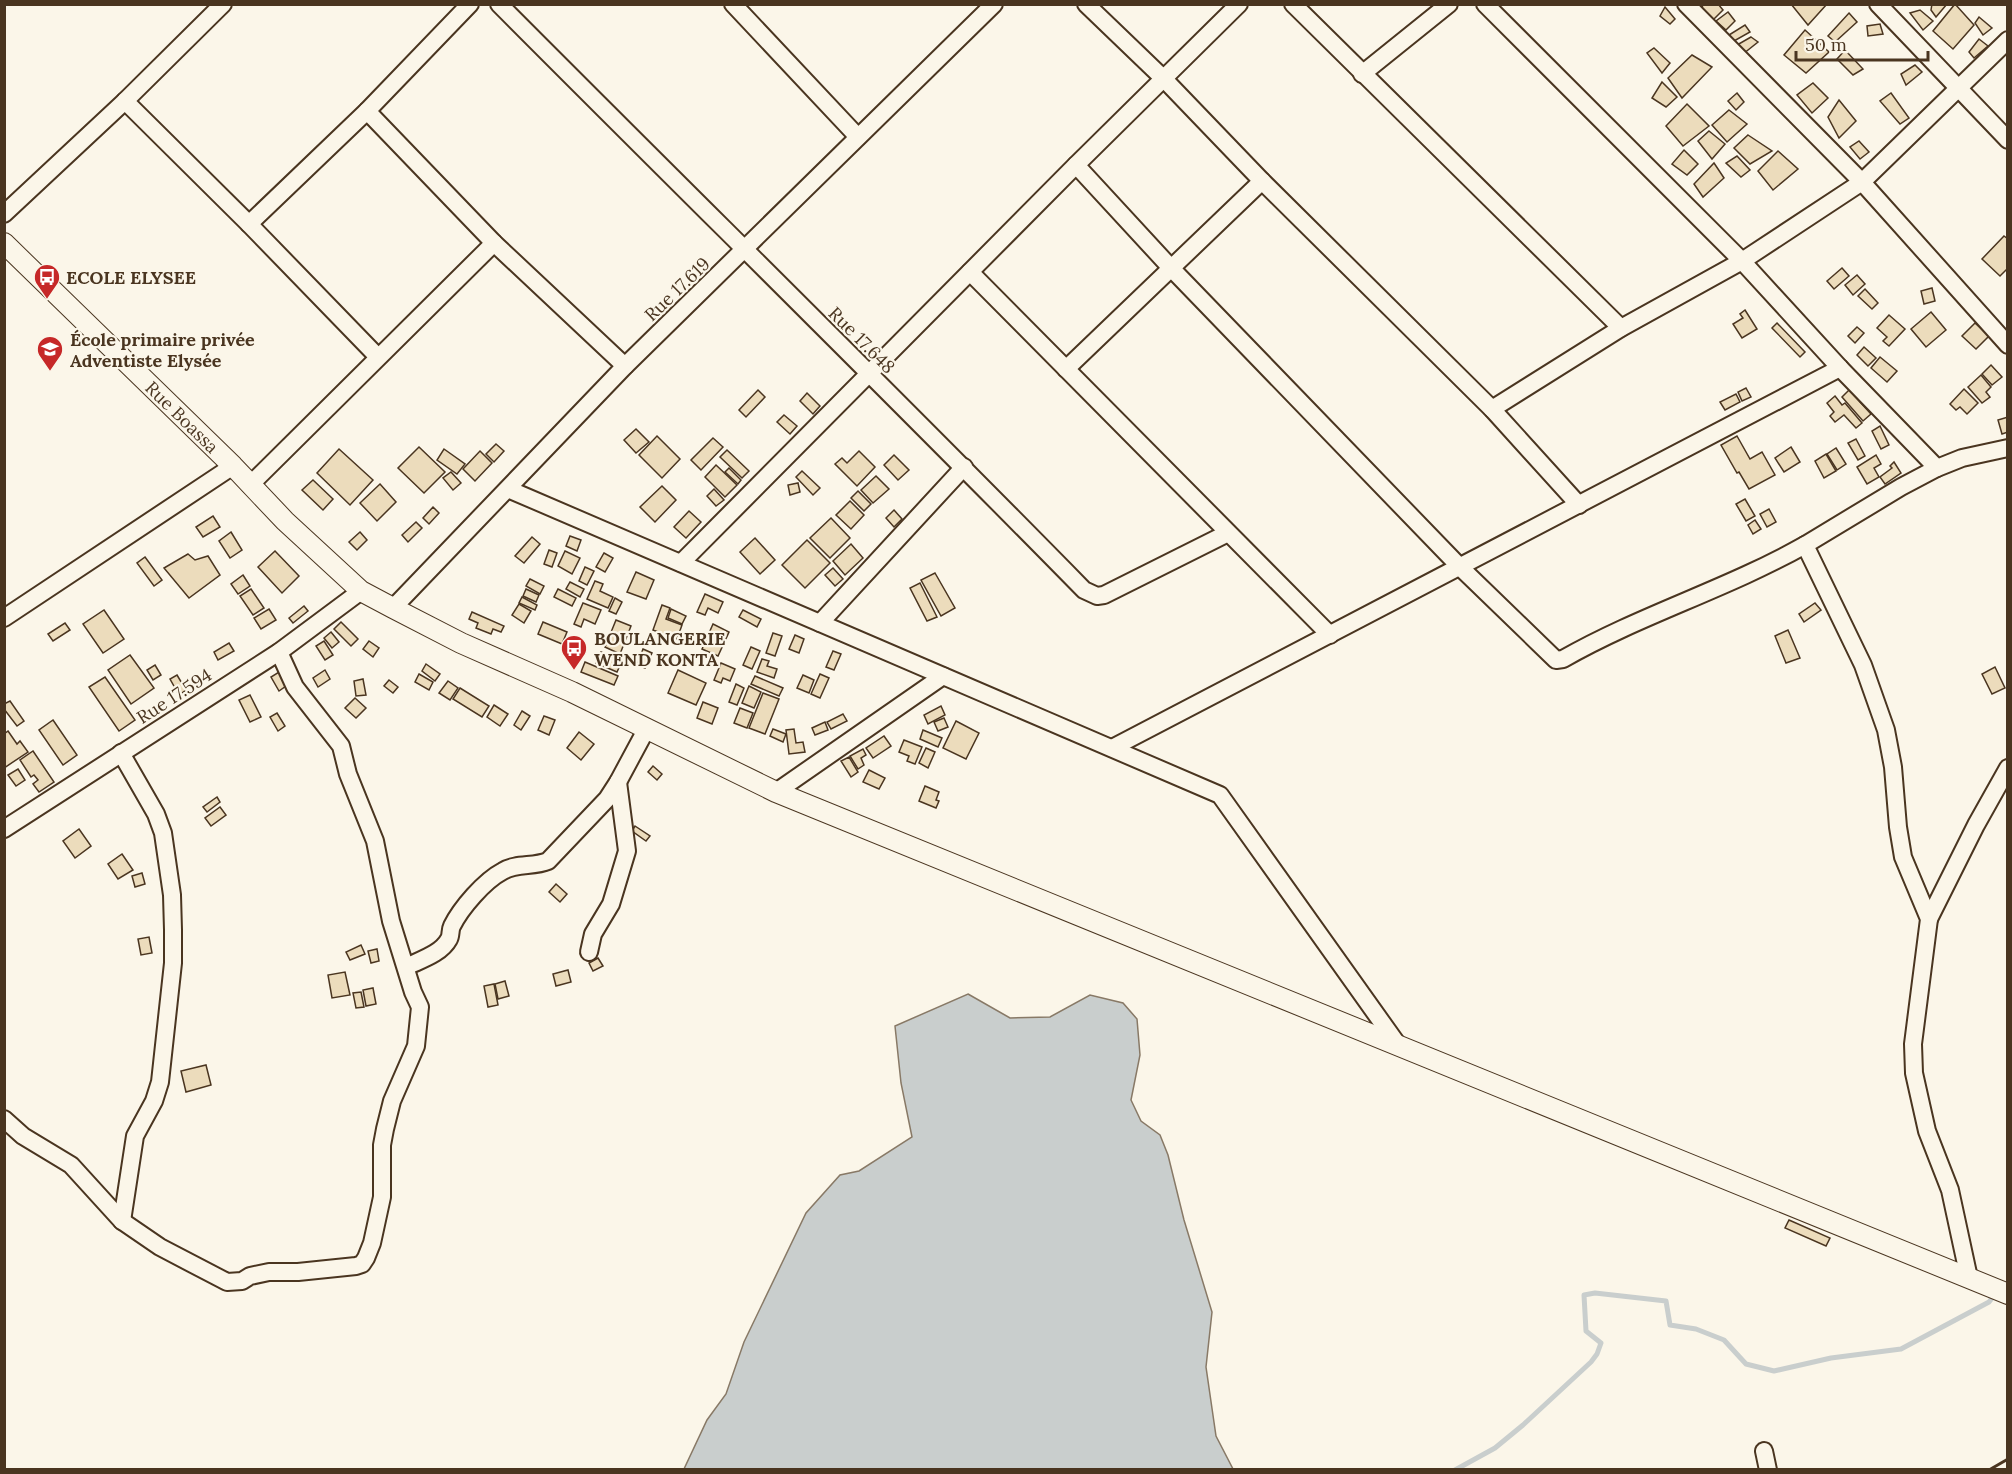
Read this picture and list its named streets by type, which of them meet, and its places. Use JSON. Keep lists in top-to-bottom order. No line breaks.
{"streets":{"street":["Rue 17.619","Rue 17.648","Rue Boassa","Rue 17.594"]},"crossings":[["Rue 17.619","Rue 17.648"],["Rue 17.619","Rue Boassa"],["Rue Boassa","Rue 17.594"]],"places":{"bus stop":["ECOLE ELYSEE","BOULANGERIE WEND KONTA"],"school or university":["École primaire privée Adventiste Elysée"]},"scale_bar":"50 m"}
